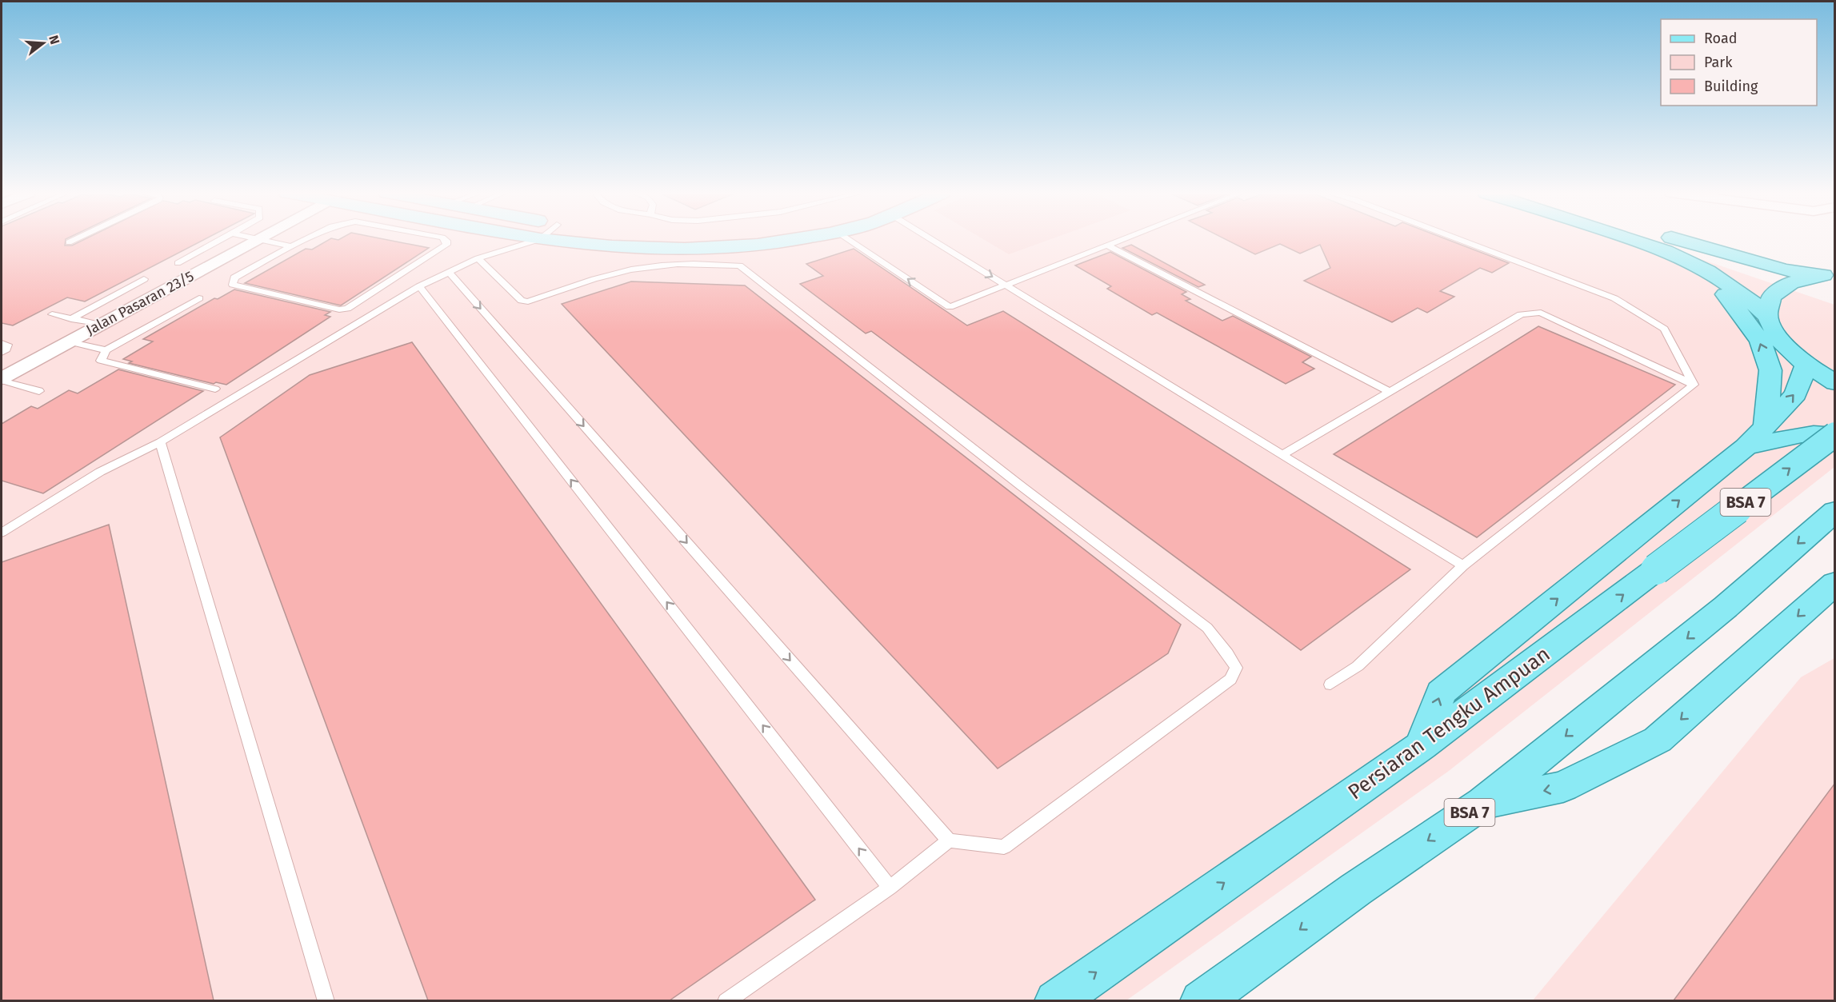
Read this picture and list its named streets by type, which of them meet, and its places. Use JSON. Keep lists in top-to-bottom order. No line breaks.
{"streets":{"main road":["BSA 7","Persiaran Tengku Ampuan"],"street":["Jalan Pasaran 23/5"]},"legend":["Road","Park","Building"],"north":"right"}
